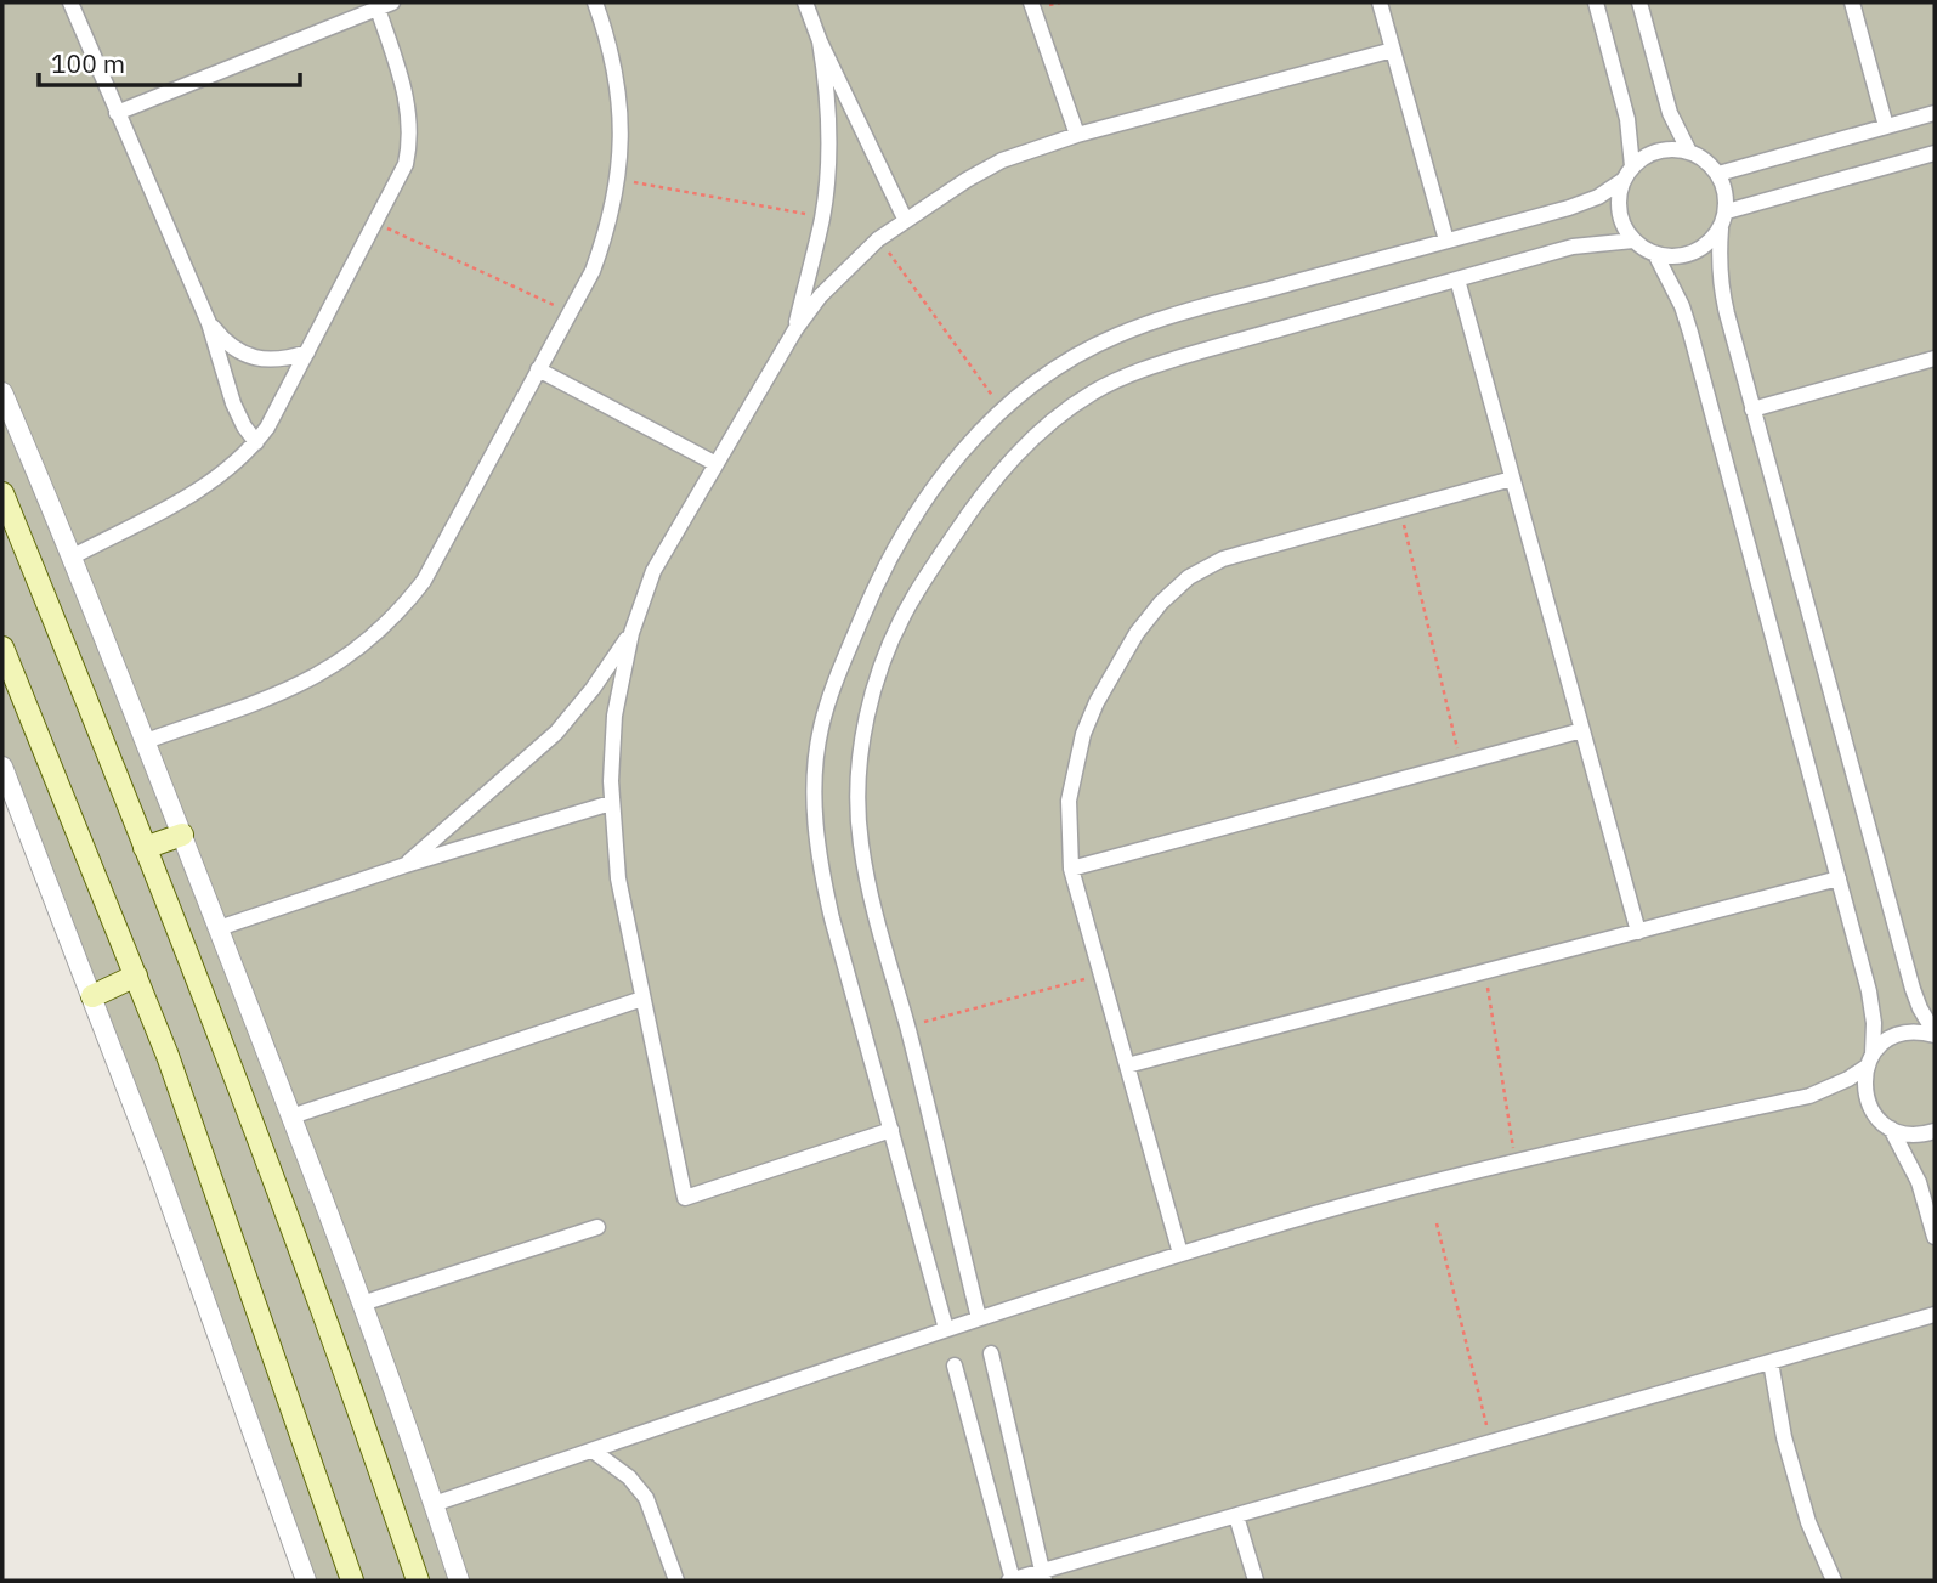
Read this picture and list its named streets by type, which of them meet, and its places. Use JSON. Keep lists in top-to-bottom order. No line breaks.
{"scale_bar":"100 m"}
